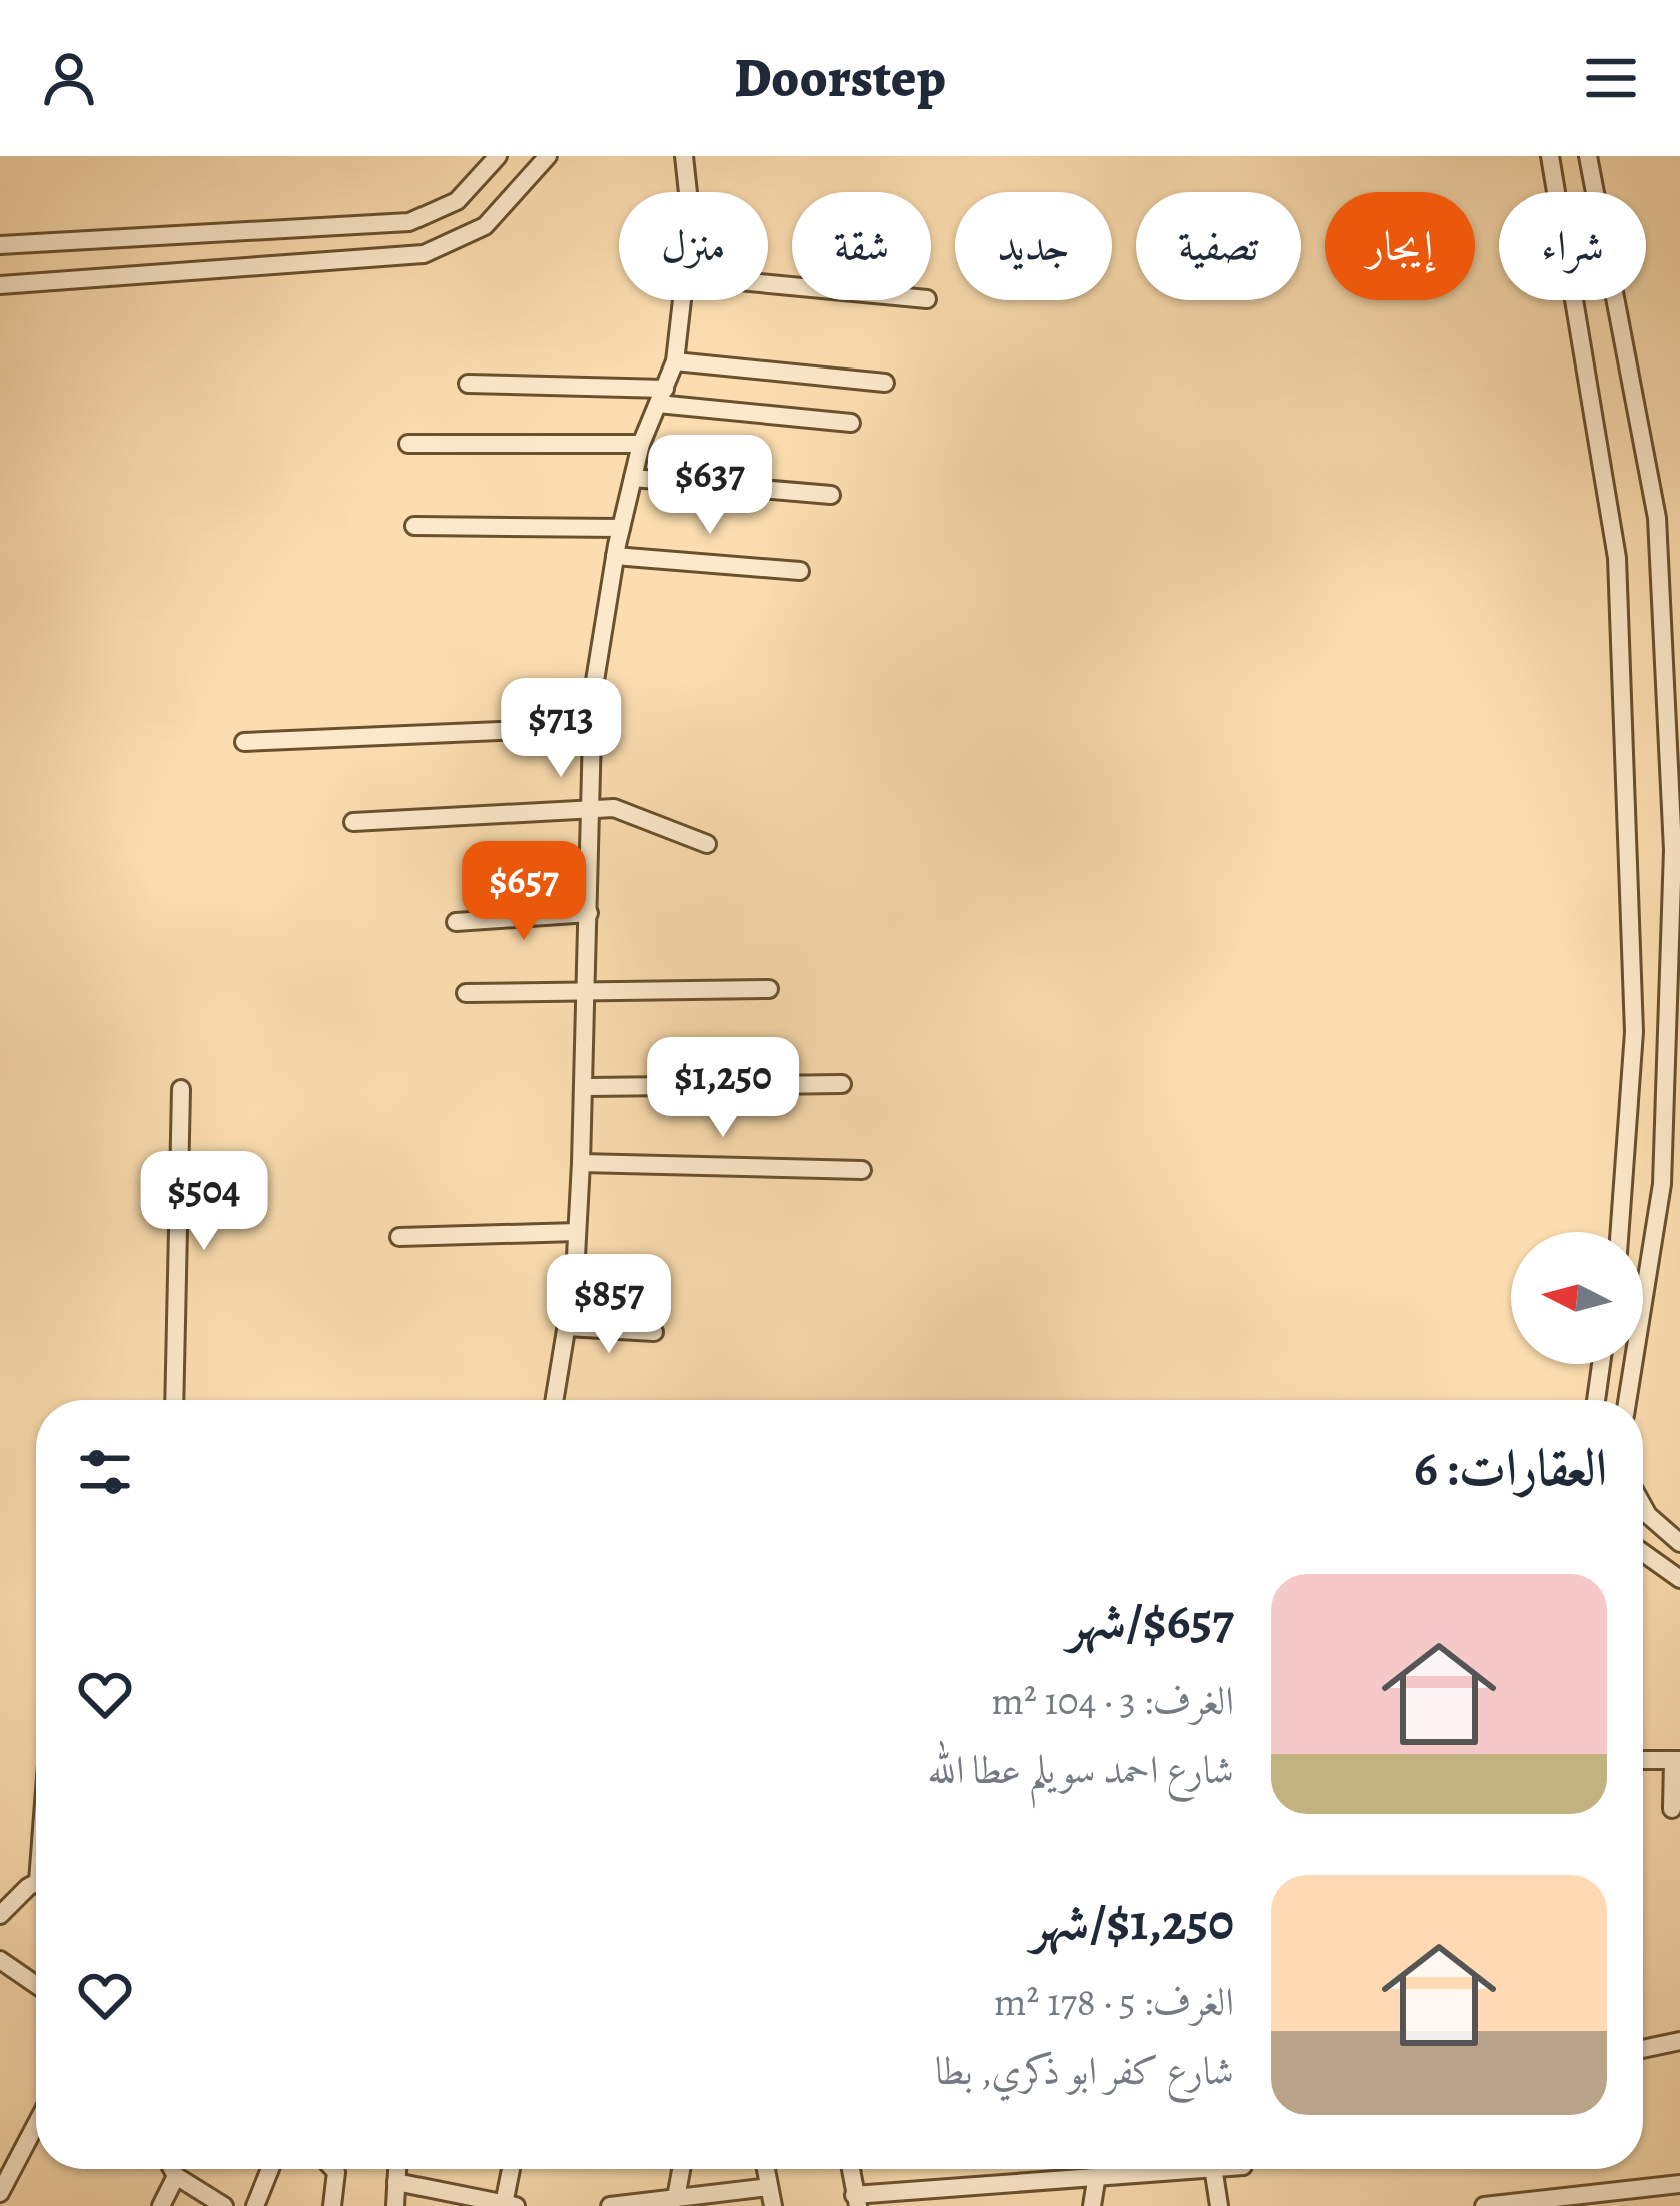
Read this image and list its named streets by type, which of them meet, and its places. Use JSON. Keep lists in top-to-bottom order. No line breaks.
{"north":"left","page":{"header":"Doorstep","chip":["شراء","إيجار","تصفية","جديد","شقة","منزل"],"price":["$637","$713","$657","$1,250","$504","$857"],"heading":"العقارات: 6","list":[{"name":"$657/شهر","note":"الغرف: 3 · 104 m² · شارع احمد سويلم عطا الله"},{"name":"$1,250/شهر","note":"الغرف: 5 · 178 m² · شارع كفر ابو ذكري, بطا"}]}}
